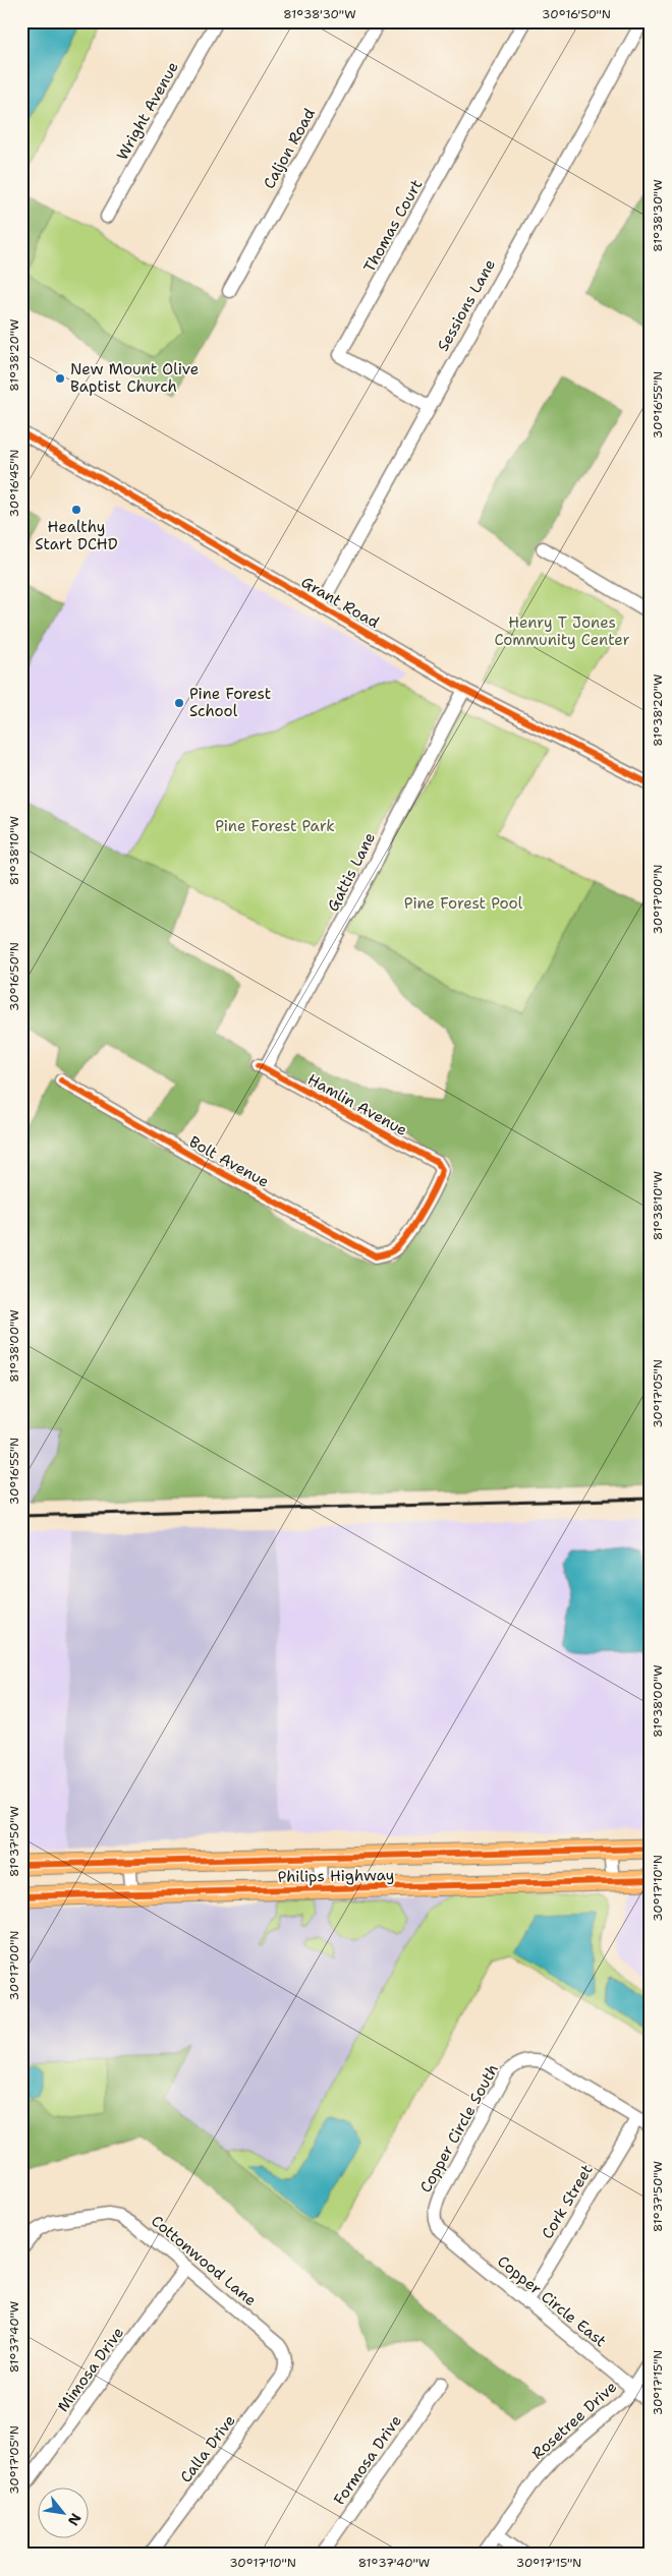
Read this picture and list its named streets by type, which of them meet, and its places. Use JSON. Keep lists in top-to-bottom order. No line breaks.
{"streets":{"main road":["Philips Highway"],"street":["Wright Avenue","Caljon Road","Thomas Court","Sessions Lane","Grant Road","Gattis Lane","Hamlin Avenue","Bolt Avenue","Copper Circle South","Cork Street","Cottonwood Lane","Copper Circle East","Mimosa Drive","Rosetree Drive","Calla Drive","Formosa Drive"]},"crossings":[["Thomas Court","Sessions Lane"],["Sessions Lane","Grant Road"],["Grant Road","Gattis Lane"],["Gattis Lane","Hamlin Avenue"],["Hamlin Avenue","Bolt Avenue"],["Copper Circle South","Cork Street"],["Copper Circle South","Copper Circle East"],["Cork Street","Copper Circle East"],["Cottonwood Lane","Mimosa Drive"],["Cottonwood Lane","Calla Drive"],["Copper Circle East","Rosetree Drive"]],"parks":["Henry T Jones Community Center","Pine Forest Park","Pine Forest Pool"],"places":["New Mount Olive Baptist Church","Healthy Start DCHD","Pine Forest School"],"north":"bottom right","coordinates":["81°38'30\"W","30°16'50\"N","81°38'20\"W","30°16'55\"N","30°16'45\"N","81°38'10\"W","30°17'00\"N","81°38'00\"W","30°17'05\"N","81°37'50\"W","30°17'10\"N","81°37'40\"W","30°17'15\"N"]}
